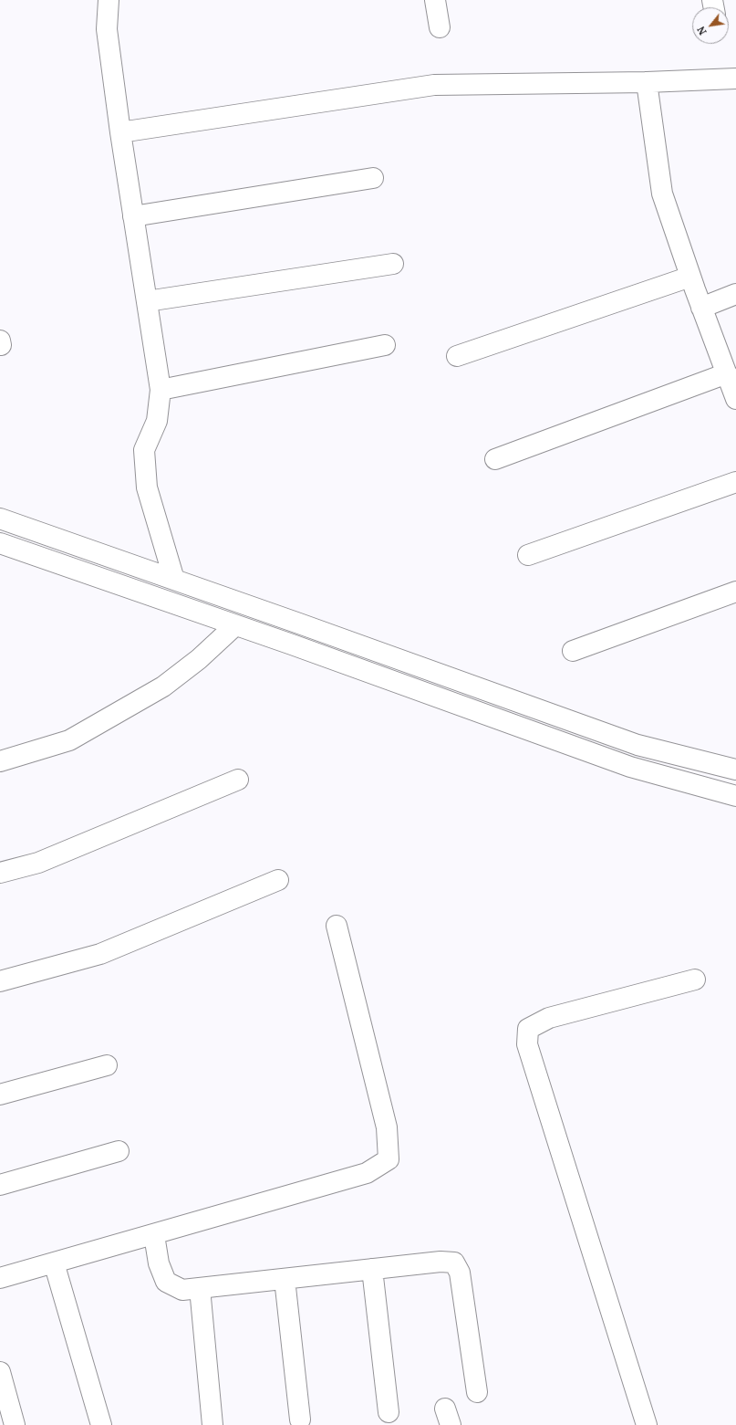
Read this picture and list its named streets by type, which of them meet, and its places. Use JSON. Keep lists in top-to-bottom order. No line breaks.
{"north":"bottom left"}
